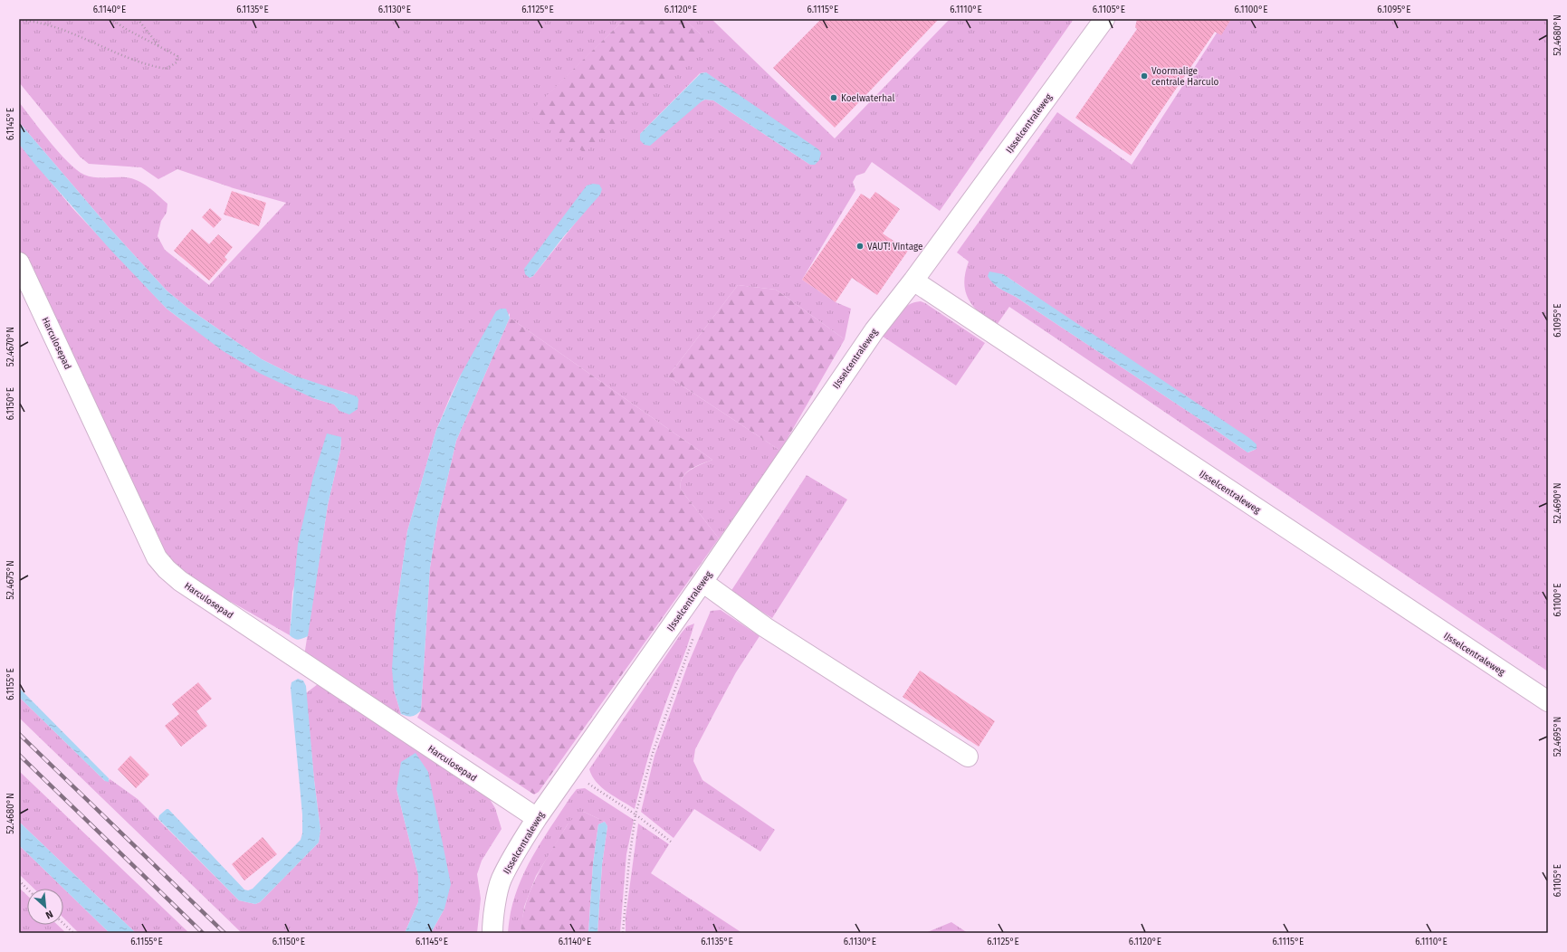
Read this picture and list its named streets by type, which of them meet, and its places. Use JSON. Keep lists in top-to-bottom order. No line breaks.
{"streets":{"street":["IJsselcentraleweg","Harculosepad"]},"crossings":[["IJsselcentraleweg","Harculosepad"]],"places":["Voormalige centrale Harculo","Koelwaterhal","VAUT! Vintage"],"north":"bottom right","coordinates":["6.1140°E","6.1135°E","6.1130°E","6.1125°E","6.1120°E","6.1115°E","6.1110°E","6.1105°E","6.1100°E","6.1095°E","52.4680°N","6.1145°E","52.4670°N","6.1150°E","52.4690°N","52.4675°N","6.1155°E","52.4695°N"]}
